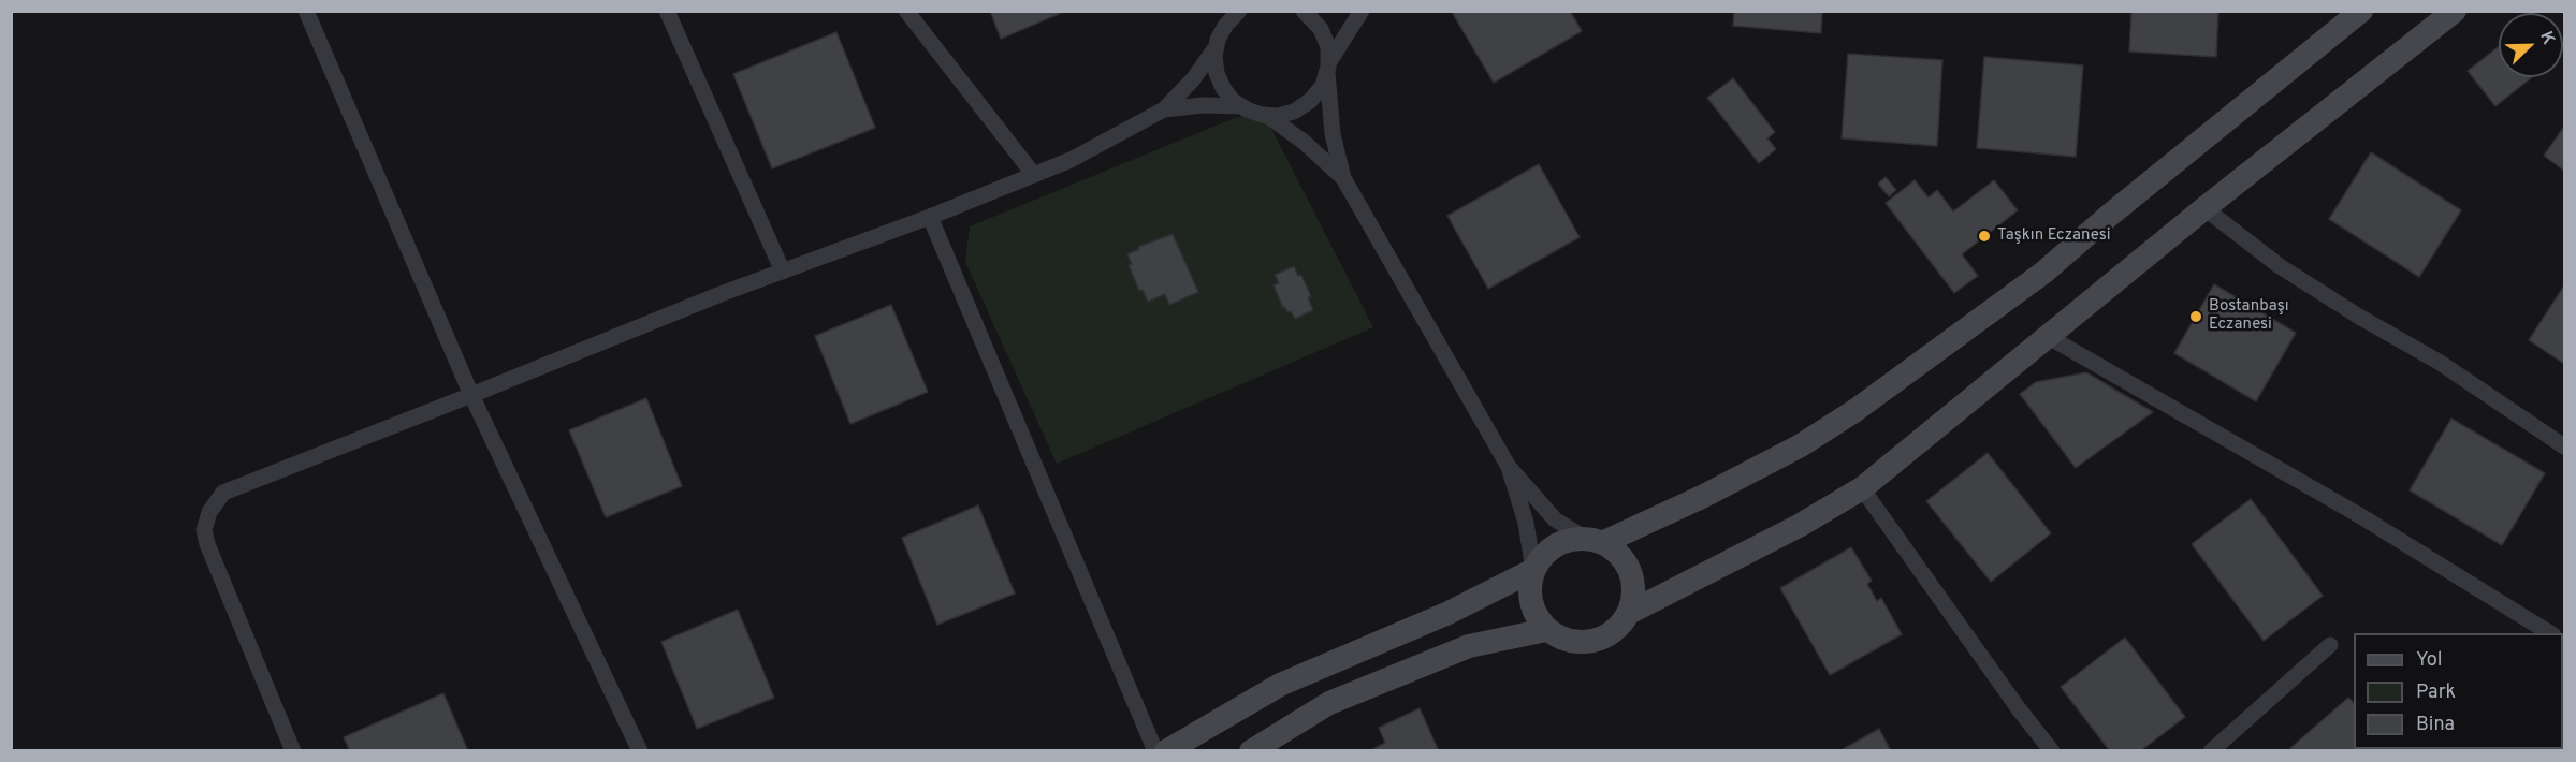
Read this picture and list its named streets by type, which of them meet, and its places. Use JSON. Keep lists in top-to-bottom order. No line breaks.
{"places":["Taşkın Eczanesi","Bostanbaşı Eczanesi"],"legend":["Yol","Park","Bina"],"north":"top right"}
